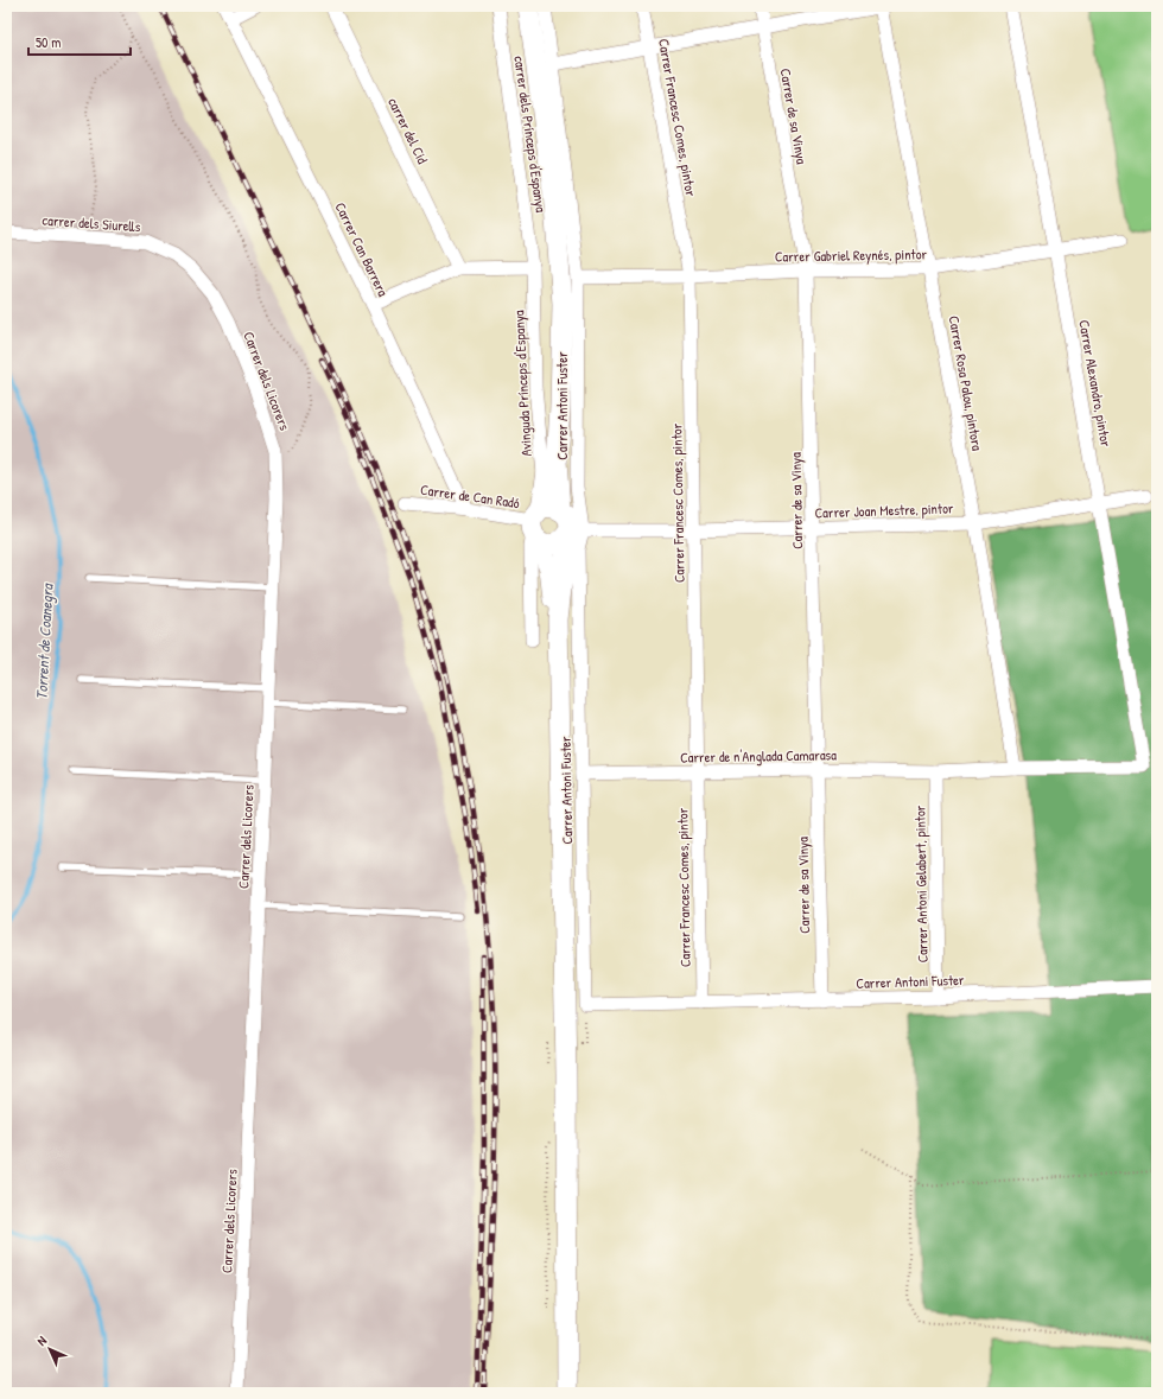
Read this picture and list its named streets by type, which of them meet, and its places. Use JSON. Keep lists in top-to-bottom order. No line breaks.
{"streets":{"street":["Carrer de sa Vinya","Carrer Francesc Comes, pintor","carrer del Cid","carrer dels Prínceps d'Espanya","carrer dels Siurells","Carrer Can Barrera","Carrer Gabriel Reynés, pintor","Carrer dels Licorers","Avinguda Prínceps d'Espanya","Carrer Rosa Palou, pintora","Carrer Alexandro, pintor","Carrer Antoni Fuster","Carrer de Can Radó","Carrer Joan Mestre, pintor","Carrer de n'Anglada Camarasa","Carrer Antoni Gelabert, pintor"]},"crossings":[["Carrer de sa Vinya","Carrer Gabriel Reynés, pintor"],["Carrer de sa Vinya","Carrer Antoni Fuster"],["Carrer de sa Vinya","Carrer Joan Mestre, pintor"],["Carrer de sa Vinya","Carrer de n'Anglada Camarasa"],["Carrer Francesc Comes, pintor","Carrer Gabriel Reynés, pintor"],["Carrer Francesc Comes, pintor","Carrer Antoni Fuster"],["Carrer Francesc Comes, pintor","Carrer Joan Mestre, pintor"],["Carrer Francesc Comes, pintor","Carrer de n'Anglada Camarasa"],["carrer dels Prínceps d'Espanya","Avinguda Prínceps d'Espanya"],["carrer dels Siurells","Carrer dels Licorers"],["Carrer Can Barrera","Carrer de Can Radó"],["Carrer Gabriel Reynés, pintor","Carrer Rosa Palou, pintora"],["Carrer Gabriel Reynés, pintor","Carrer Alexandro, pintor"],["Carrer Gabriel Reynés, pintor","Carrer Antoni Fuster"],["Avinguda Prínceps d'Espanya","Carrer de Can Radó"],["Carrer Rosa Palou, pintora","Carrer Joan Mestre, pintor"],["Carrer Rosa Palou, pintora","Carrer de n'Anglada Camarasa"],["Carrer Alexandro, pintor","Carrer Joan Mestre, pintor"],["Carrer Alexandro, pintor","Carrer de n'Anglada Camarasa"],["Carrer Antoni Fuster","Carrer Joan Mestre, pintor"],["Carrer Antoni Fuster","Carrer de n'Anglada Camarasa"],["Carrer Antoni Fuster","Carrer Antoni Gelabert, pintor"],["Carrer de n'Anglada Camarasa","Carrer Antoni Gelabert, pintor"]],"water":["Torrent de Coanegra"],"scale_bar":"50 m","north":"top left"}
